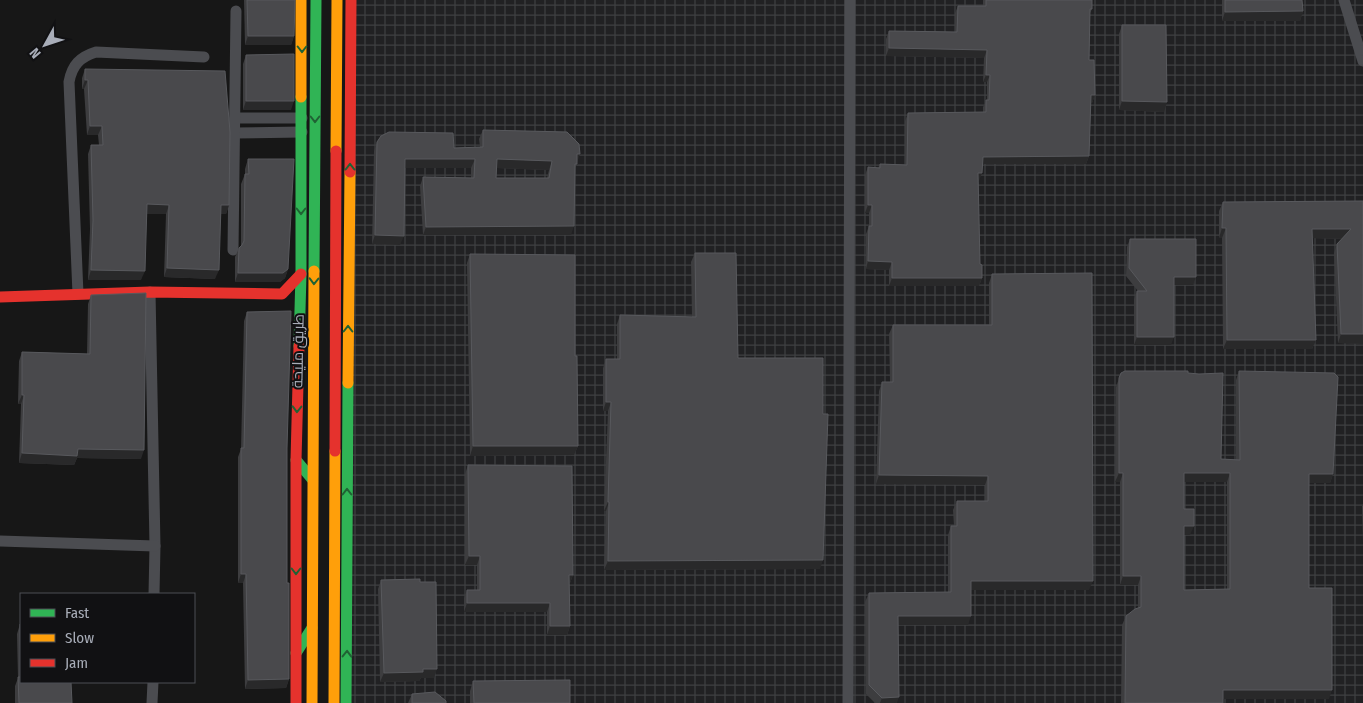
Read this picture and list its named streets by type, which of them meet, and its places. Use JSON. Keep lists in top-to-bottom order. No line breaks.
{"streets":{"street":["طريق مليحة"]},"legend":["Fast","Slow","Jam"],"north":"bottom left"}
